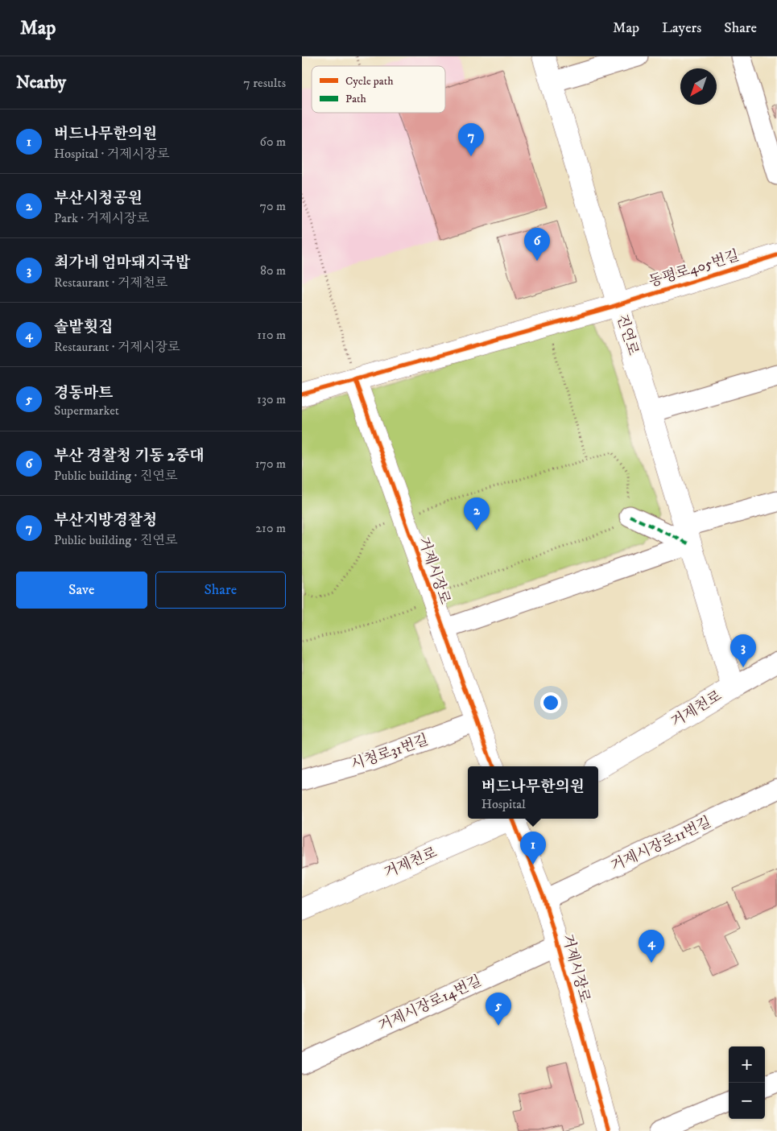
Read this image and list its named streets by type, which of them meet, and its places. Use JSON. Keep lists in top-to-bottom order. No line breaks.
{"streets":{"street":["동평로405번길","진연로","거제시장로","거제천로","시청로31번길","거제시장로11번길","거제시장로14번길"]},"crossings":[["동평로405번길","진연로"],["동평로405번길","거제시장로"],["진연로","거제천로"],["거제시장로","시청로31번길"],["거제시장로","거제시장로11번길"],["거제시장로","거제시장로14번길"]],"legend":["Cycle path","Path"],"north":"bottom left","page":{"header":"Map","nav":["Map","Layers","Share"],"heading":["Nearby","7 results"],"list":[{"mark":"1","name":"버드나무한의원","note":"Hospital · 거제시장로","value":"60 m"},{"mark":"2","name":"부산시청공원","note":"Park · 거제시장로","value":"70 m"},{"mark":"3","name":"최가네 엄마돼지국밥","note":"Restaurant · 거제천로","value":"80 m"},{"mark":"4","name":"솔밭횟집","note":"Restaurant · 거제시장로","value":"110 m"},{"mark":"5","name":"경동마트","note":"Supermarket","value":"130 m"},{"mark":"6","name":"부산 경찰청 기동 2중대","note":"Public building · 진연로","value":"170 m"},{"mark":"7","name":"부산지방경찰청","note":"Public building · 진연로","value":"210 m"}],"pins":["7","6","2","3","1","4","5"],"buttons":["Save","Share"],"popup":["버드나무한의원","Hospital"],"map_buttons":["+","−"]}}
